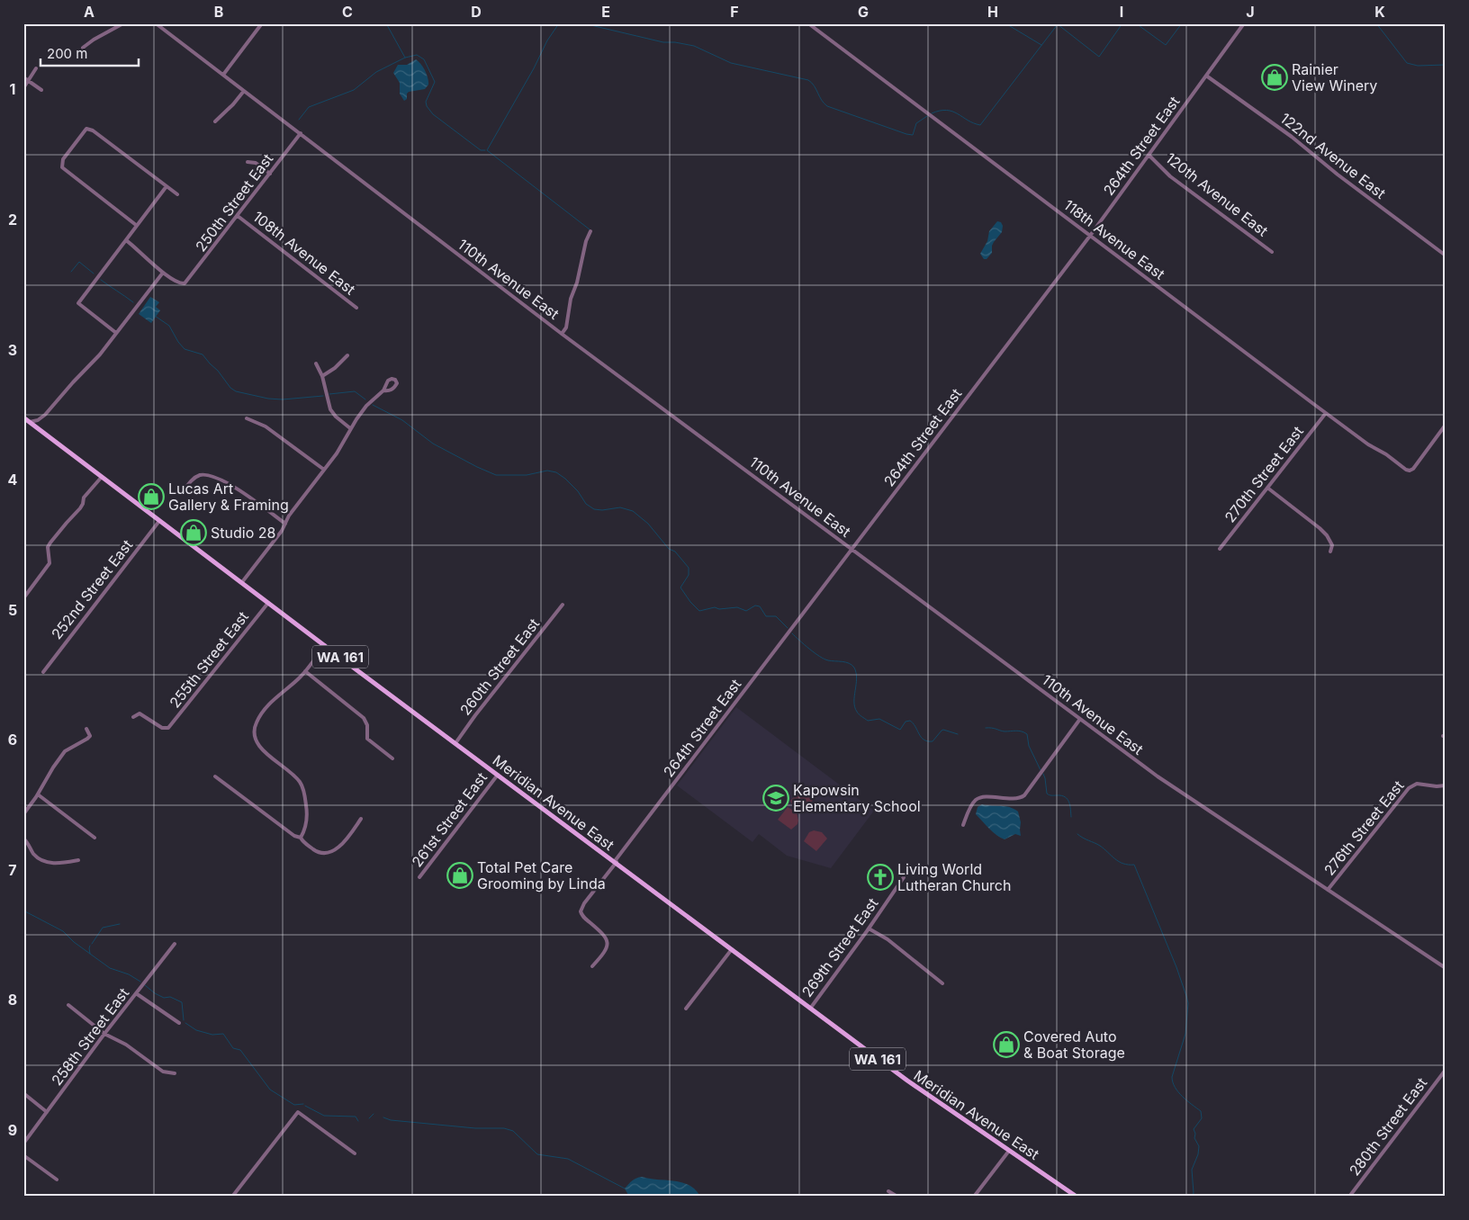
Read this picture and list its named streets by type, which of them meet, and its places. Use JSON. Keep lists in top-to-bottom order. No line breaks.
{"streets":{"main road":["WA 161","Meridian Avenue East"],"street":["264th Street East","122nd Avenue East","120th Avenue East","250th Street East","118th Avenue East","108th Avenue East","110th Avenue East","270th Street East","252nd Street East","255th Street East","260th Street East","261st Street East","276th Street East","269th Street East","258th Street East","280th Street East"]},"crossings":[["264th Street East","122nd Avenue East"],["264th Street East","120th Avenue East"],["264th Street East","118th Avenue East"],["264th Street East","110th Avenue East"],["264th Street East","Meridian Avenue East"],["250th Street East","108th Avenue East"],["250th Street East","110th Avenue East"],["118th Avenue East","270th Street East"],["110th Avenue East","276th Street East"],["252nd Street East","Meridian Avenue East"],["255th Street East","Meridian Avenue East"],["260th Street East","Meridian Avenue East"],["Meridian Avenue East","261st Street East"],["Meridian Avenue East","269th Street East"]],"places":{"shop":["Rainier View Winery","Lucas Art Gallery & Framing","Studio 28","Total Pet Care Grooming by Linda","Covered Auto & Boat Storage"],"school or university":["Kapowsin Elementary School"],"church":["Living World Lutheran Church"]},"scale_bar":"200 m","grid":{"columns":["A","B","C","D","E","F","G","H","I","J","K"],"rows":["1","2","3","4","5","6","7","8","9"]}}
